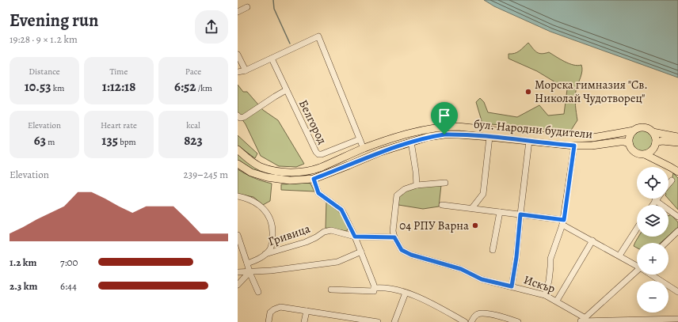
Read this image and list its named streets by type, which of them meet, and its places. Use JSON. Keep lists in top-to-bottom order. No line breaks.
{"streets":{"main road":["бул. Народни будители"],"street":["Белгород","Гривица","Искър"]},"crossings":[["Гривица","Искър"]],"places":["Морска гимназия \"Св. Николай Чудотворец\"","04 РПУ Варна"],"page":{"heading":["Evening run","19:28 · 9 × 1.2 km"],"stats":[["Distance","10.53 km"],["Time","1:12:18"],["Pace","6:52 /km"],["Elevation","63 m"],["Heart rate","135 bpm"],["kcal","823"]],"chart":["Elevation","239–245 m"],"map_buttons":["+","−"],"list":[{"name":"1.2 km","note":"7:00"},{"name":"2.3 km","note":"6:44"}]}}
